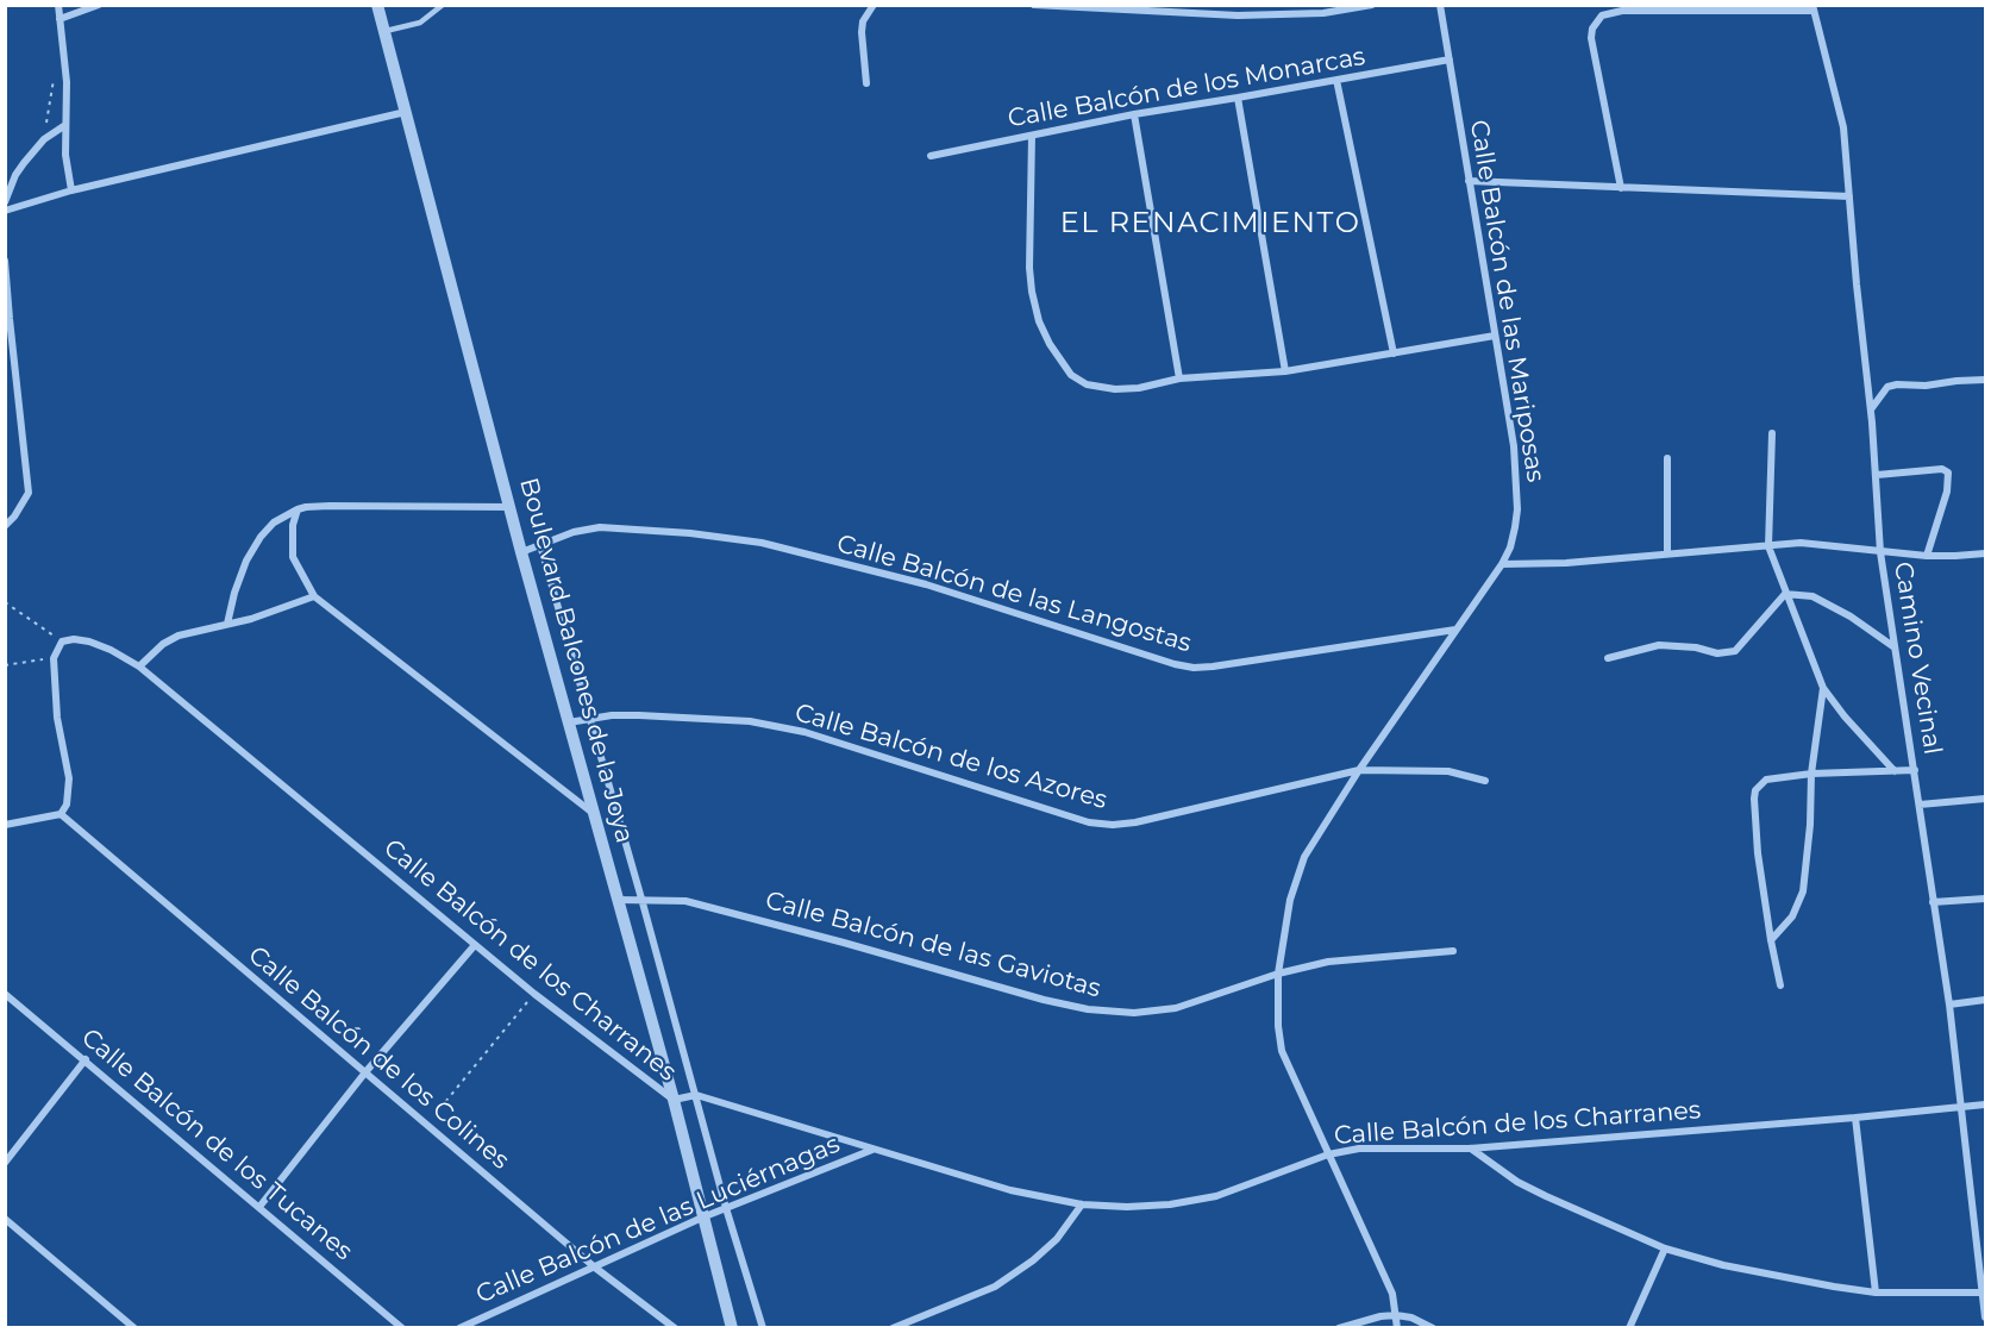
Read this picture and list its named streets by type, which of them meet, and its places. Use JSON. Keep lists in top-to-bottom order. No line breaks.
{"streets":{"street":["Calle Balcón de los Monarcas","Calle Balcón de las Mariposas","Calle Balcón de las Langostas","Camino Vecinal","Boulevard Balcones de la Joya","Calle Balcón de los Azores","Calle Balcón de las Gaviotas","Calle Balcón de los Charranes","Calle Balcón de los Colines","Calle Balcón de los Tucanes","Calle Balcón de las Luciérnagas"]},"crossings":[["Calle Balcón de los Monarcas","Calle Balcón de las Mariposas"],["Calle Balcón de las Mariposas","Calle Balcón de las Langostas"],["Calle Balcón de las Mariposas","Calle Balcón de los Azores"],["Calle Balcón de las Mariposas","Calle Balcón de las Gaviotas"],["Calle Balcón de las Mariposas","Calle Balcón de los Charranes"],["Calle Balcón de las Langostas","Boulevard Balcones de la Joya"],["Camino Vecinal","Calle Balcón de los Charranes"],["Boulevard Balcones de la Joya","Calle Balcón de los Azores"],["Boulevard Balcones de la Joya","Calle Balcón de las Gaviotas"],["Boulevard Balcones de la Joya","Calle Balcón de los Charranes"],["Boulevard Balcones de la Joya","Calle Balcón de las Luciérnagas"],["Calle Balcón de los Charranes","Calle Balcón de las Luciérnagas"],["Calle Balcón de los Colines","Calle Balcón de las Luciérnagas"]],"districts":["EL RENACIMIENTO"]}
